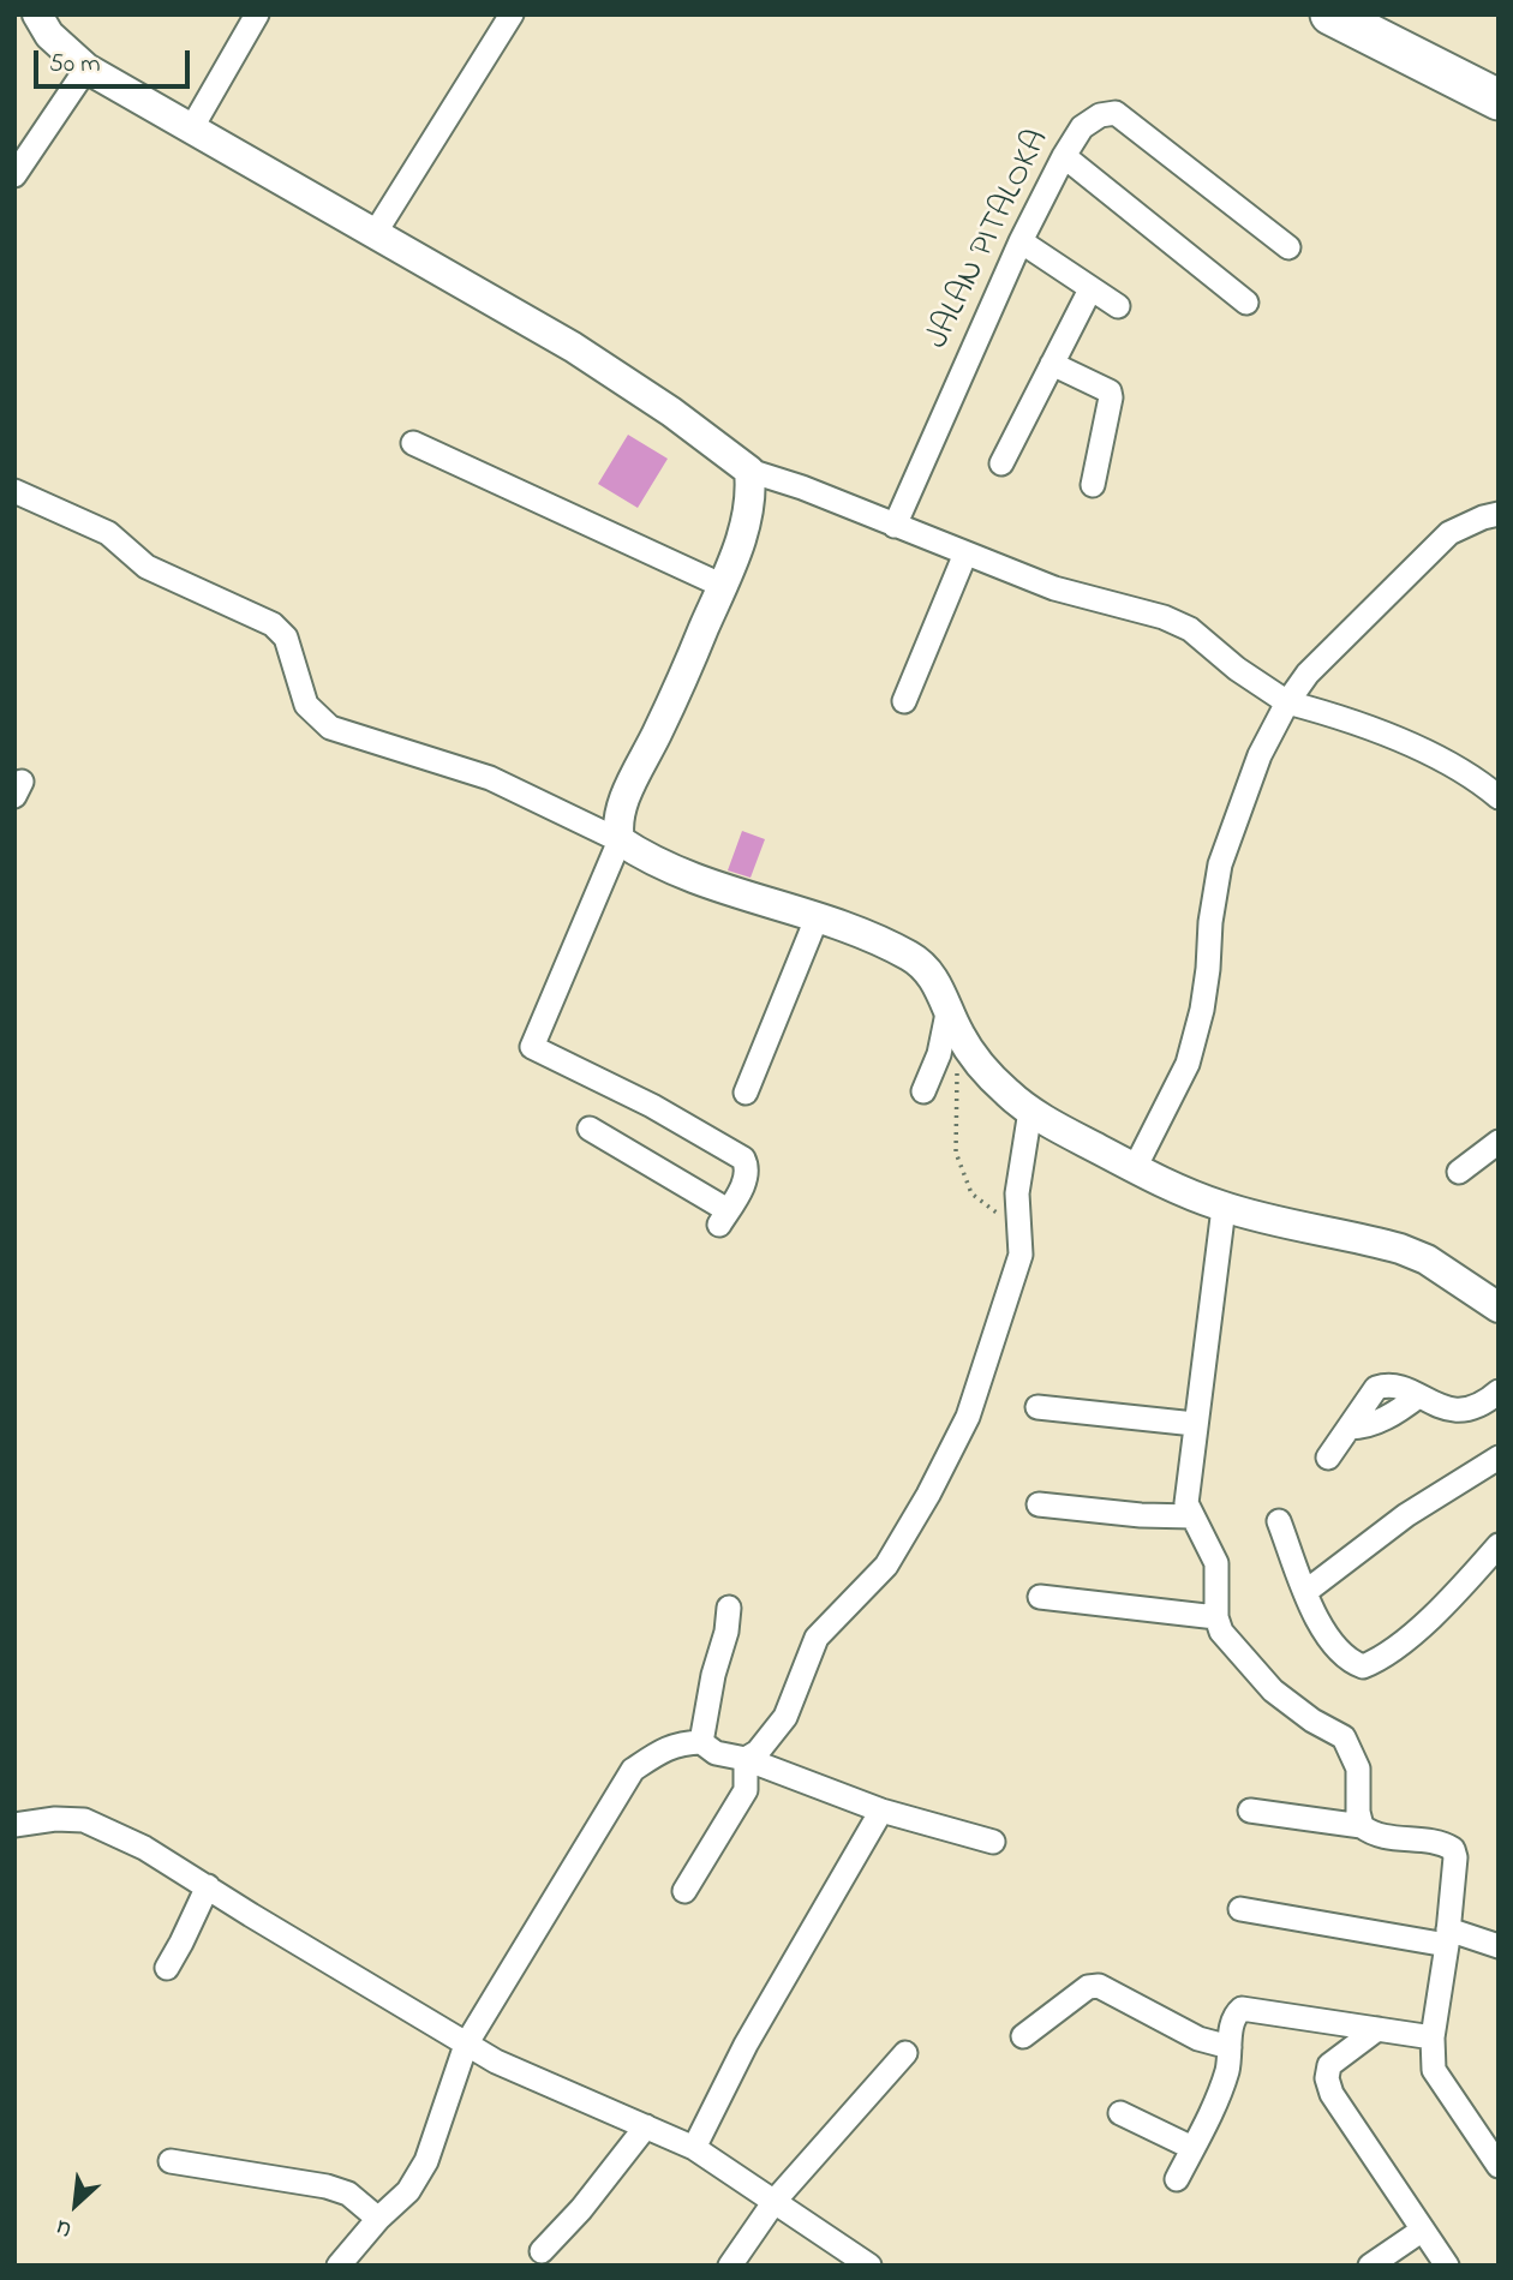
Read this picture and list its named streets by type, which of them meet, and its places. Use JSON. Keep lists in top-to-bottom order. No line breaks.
{"streets":{"street":["JALAN PITALOKA"]},"scale_bar":"50 m","north":"bottom left"}
